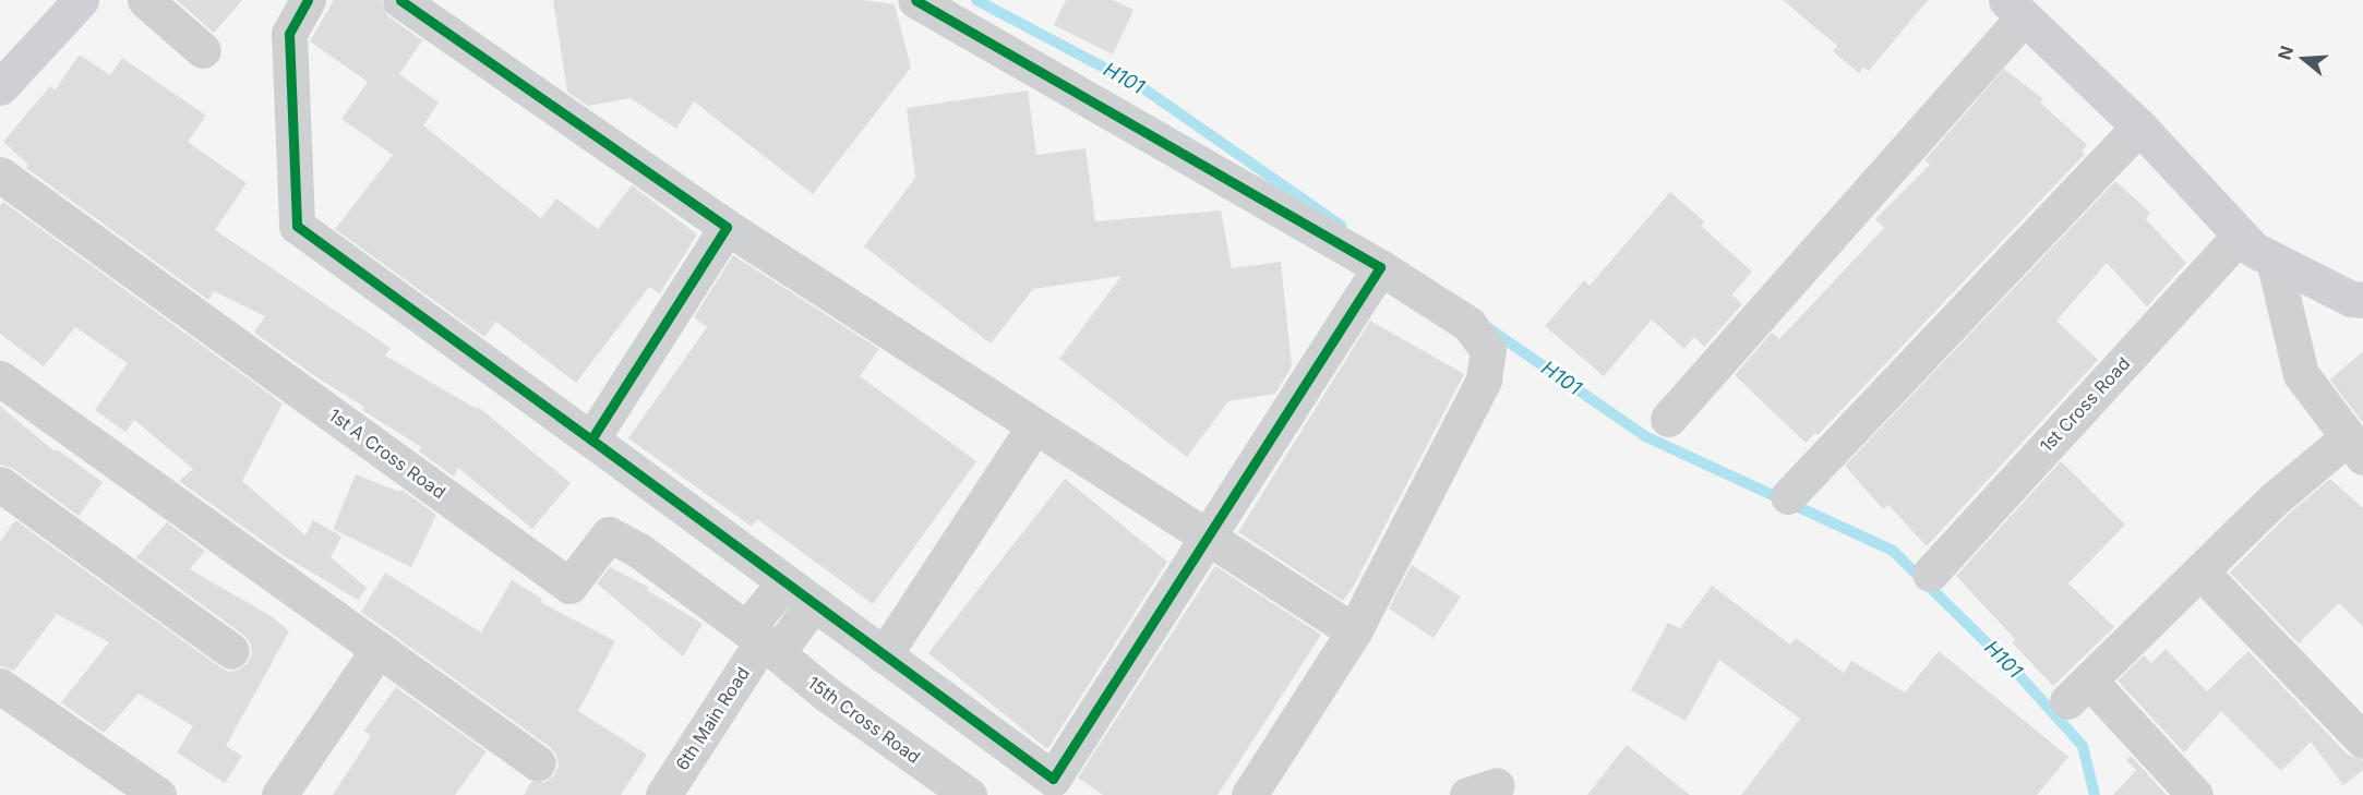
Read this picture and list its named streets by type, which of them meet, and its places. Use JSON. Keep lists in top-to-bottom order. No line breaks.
{"streets":{"street":["1st Cross Road","1st A Cross Road","6th Main Road","15th Cross Road"]},"crossings":[["1st A Cross Road","6th Main Road"],["1st A Cross Road","15th Cross Road"],["6th Main Road","15th Cross Road"]],"water":["H101"],"north":"left"}
